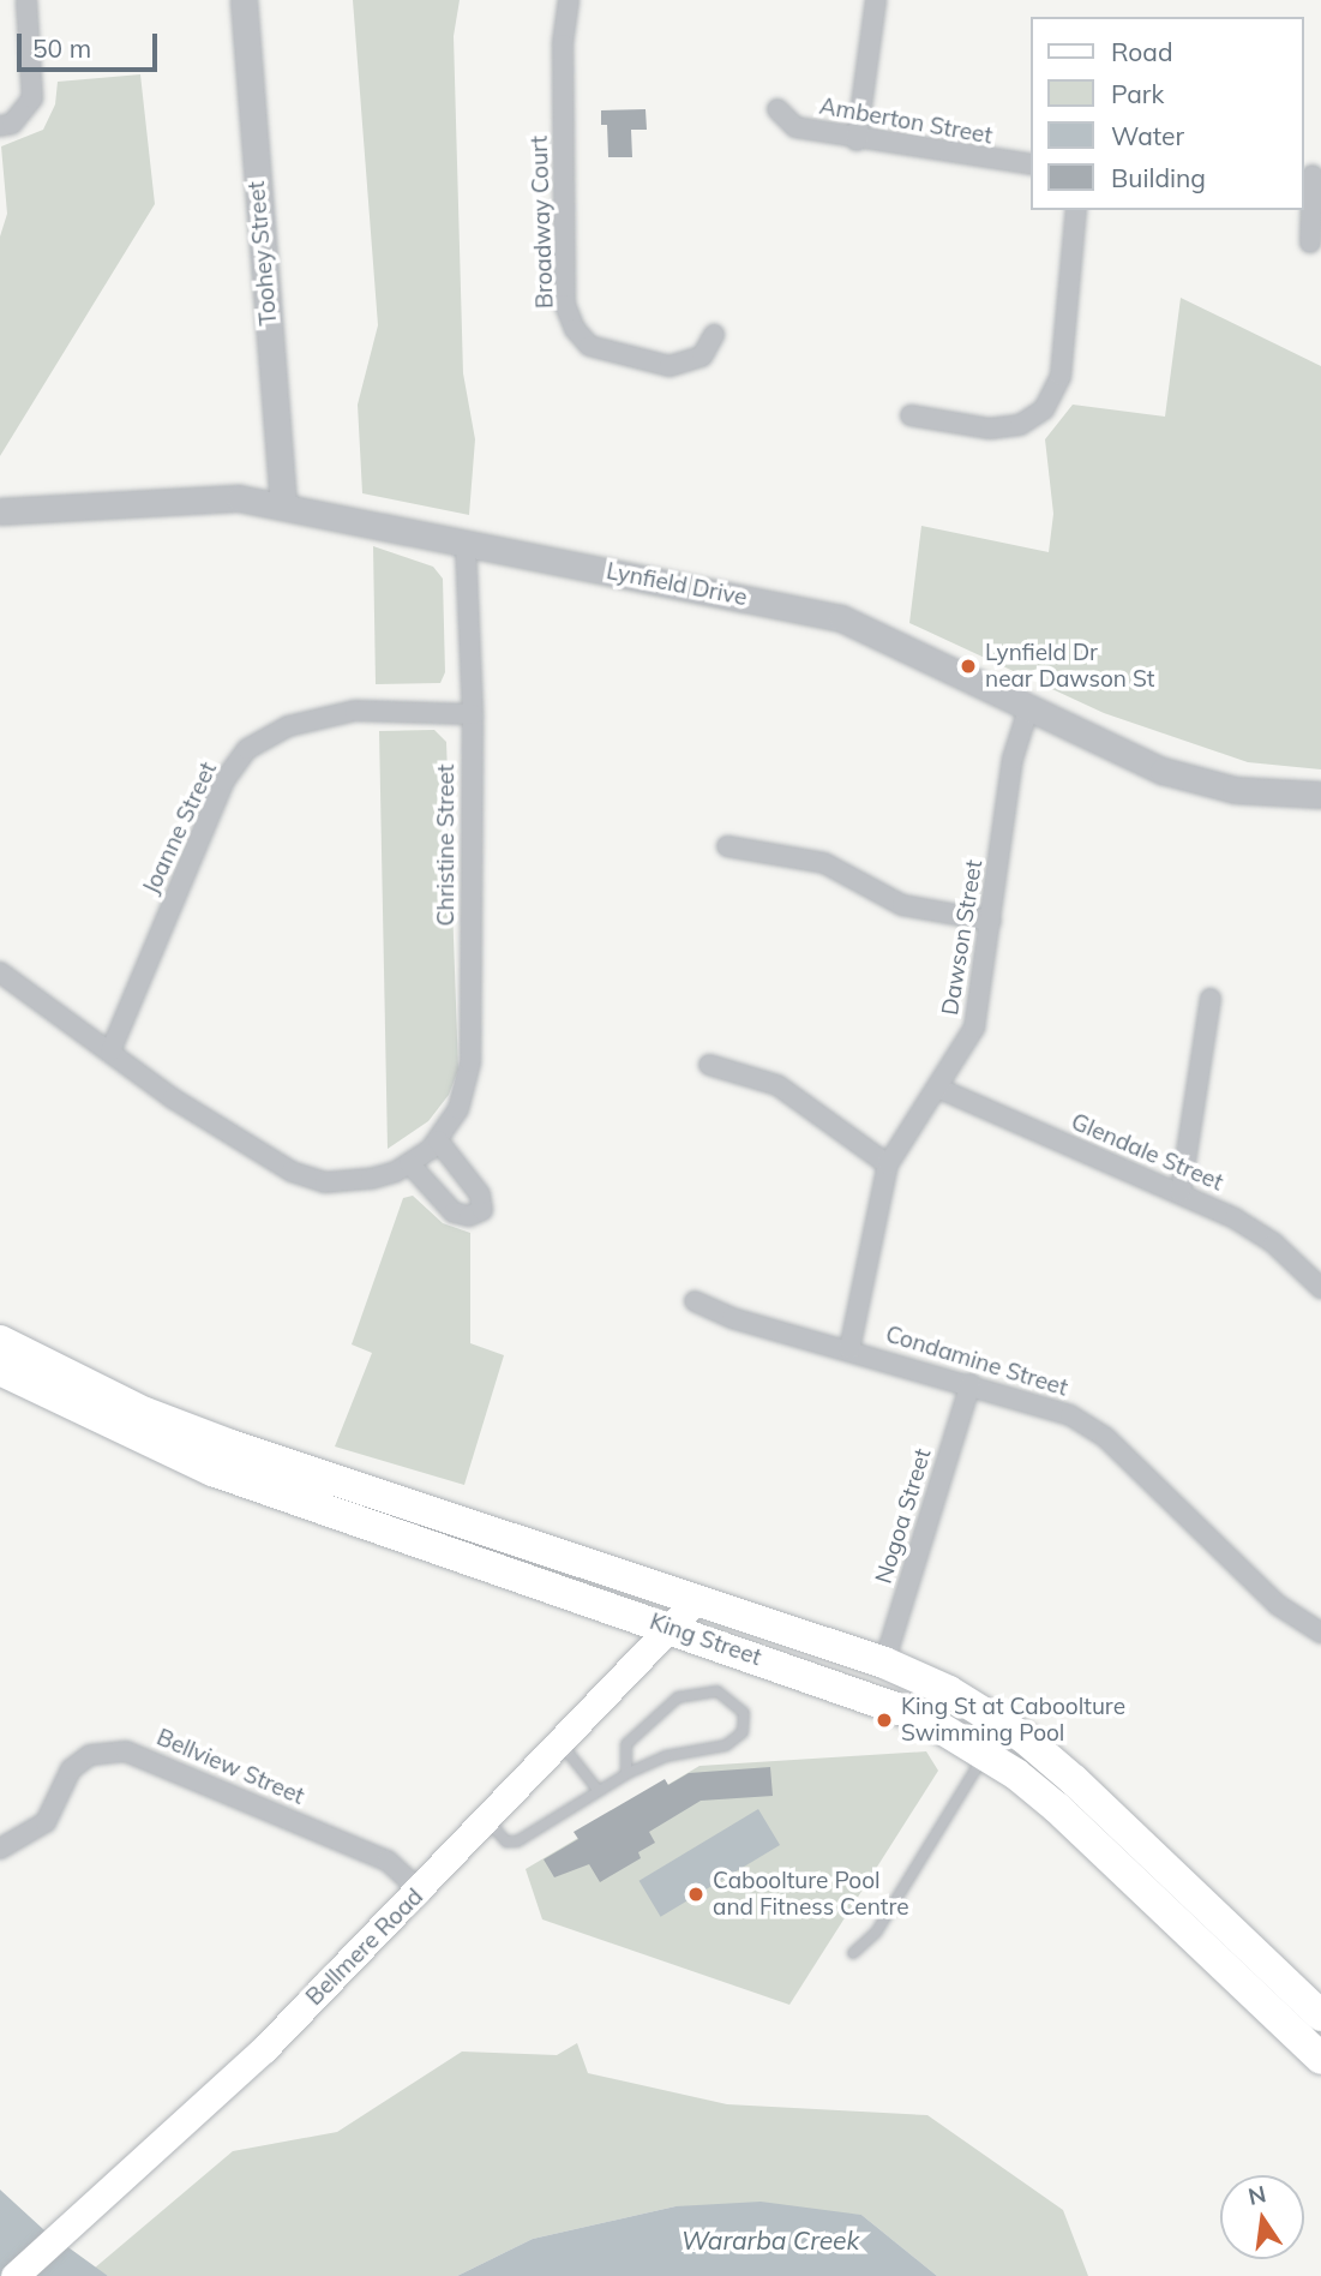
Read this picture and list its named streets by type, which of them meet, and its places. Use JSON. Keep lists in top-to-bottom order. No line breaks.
{"streets":{"main road":["King Street","Bellmere Road"],"street":["Amberton Street","Broadway Court","Toohey Street","Lynfield Drive","Joanne Street","Christine Street","Dawson Street","Glendale Street","Condamine Street","Nogoa Street","Bellview Street"]},"crossings":[["Toohey Street","Lynfield Drive"],["Lynfield Drive","Christine Street"],["Lynfield Drive","Dawson Street"],["Joanne Street","Christine Street"],["Dawson Street","Glendale Street"],["Dawson Street","Condamine Street"],["Condamine Street","Nogoa Street"],["Nogoa Street","King Street"],["King Street","Bellmere Road"],["Bellview Street","Bellmere Road"]],"water":["Wararba Creek"],"places":["Lynfield Dr near Dawson St","King St at Caboolture Swimming Pool","Caboolture Pool and Fitness Centre"],"legend":["Road","Park","Water","Building"],"scale_bar":"50 m","north":"top"}
